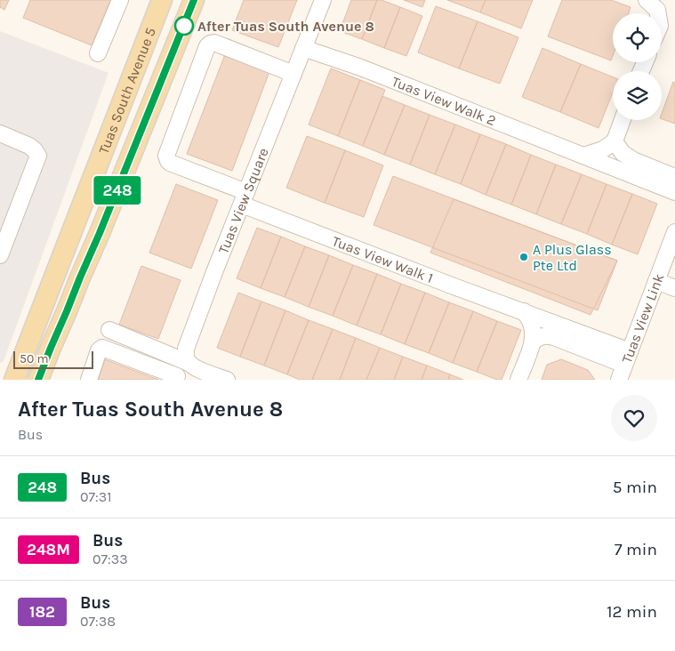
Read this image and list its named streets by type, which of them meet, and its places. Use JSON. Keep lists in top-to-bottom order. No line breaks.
{"streets":{"main road":["Tuas South Avenue 5"],"street":["Tuas View Walk 2","Tuas View Square","Tuas View Walk 1","Tuas View Link"]},"crossings":[["Tuas View Walk 2","Tuas View Square"],["Tuas View Square","Tuas View Walk 1"],["Tuas View Walk 1","Tuas View Link"]],"places":["After Tuas South Avenue 8","A Plus Glass Pte Ltd"],"lines":["bus line 248"],"scale_bar":"50 m","page":{"on_map":"248","scale":"50 m","heading":["After Tuas South Avenue 8","Bus"],"list":[{"mark":"248","name":"Bus","note":"07:31","value":"5 min"},{"mark":"248M","name":"Bus","note":"07:33","value":"7 min"},{"mark":"182","name":"Bus","note":"07:38","value":"12 min"}]}}
